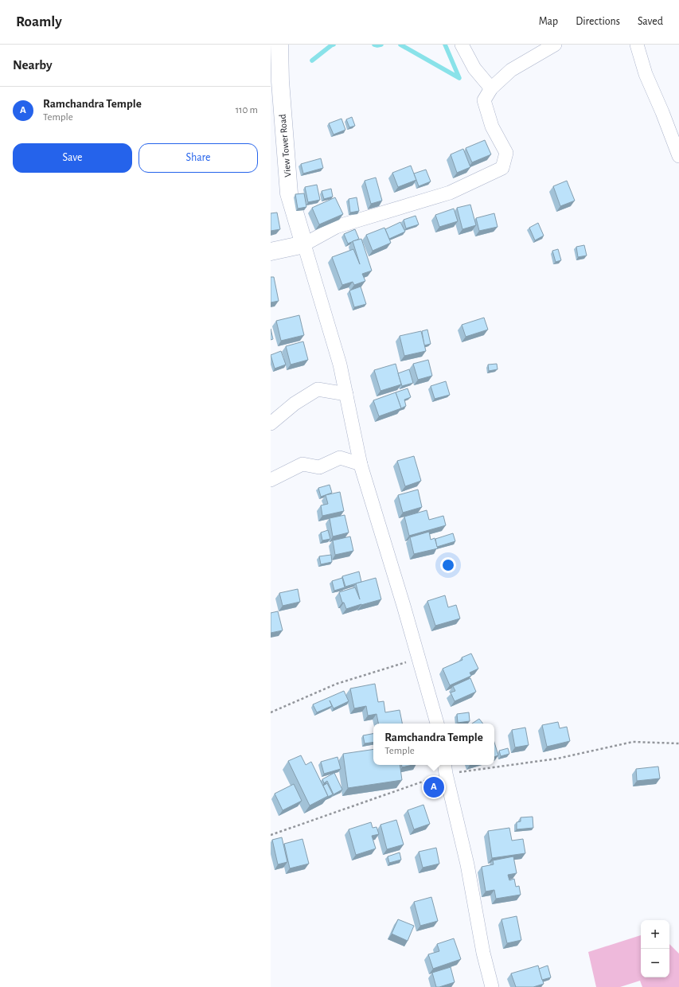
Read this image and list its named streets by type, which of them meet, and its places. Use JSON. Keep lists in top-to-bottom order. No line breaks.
{"streets":{"street":["View Tower Road"]},"page":{"header":"Roamly","nav":["Map","Directions","Saved"],"heading":"Nearby","list":[{"mark":"A","name":"Ramchandra Temple","note":"Temple","value":"110 m"}],"buttons":["Save","Share"],"popup":["Ramchandra Temple","Temple"],"pins":"A","map_buttons":["+","−"]}}
